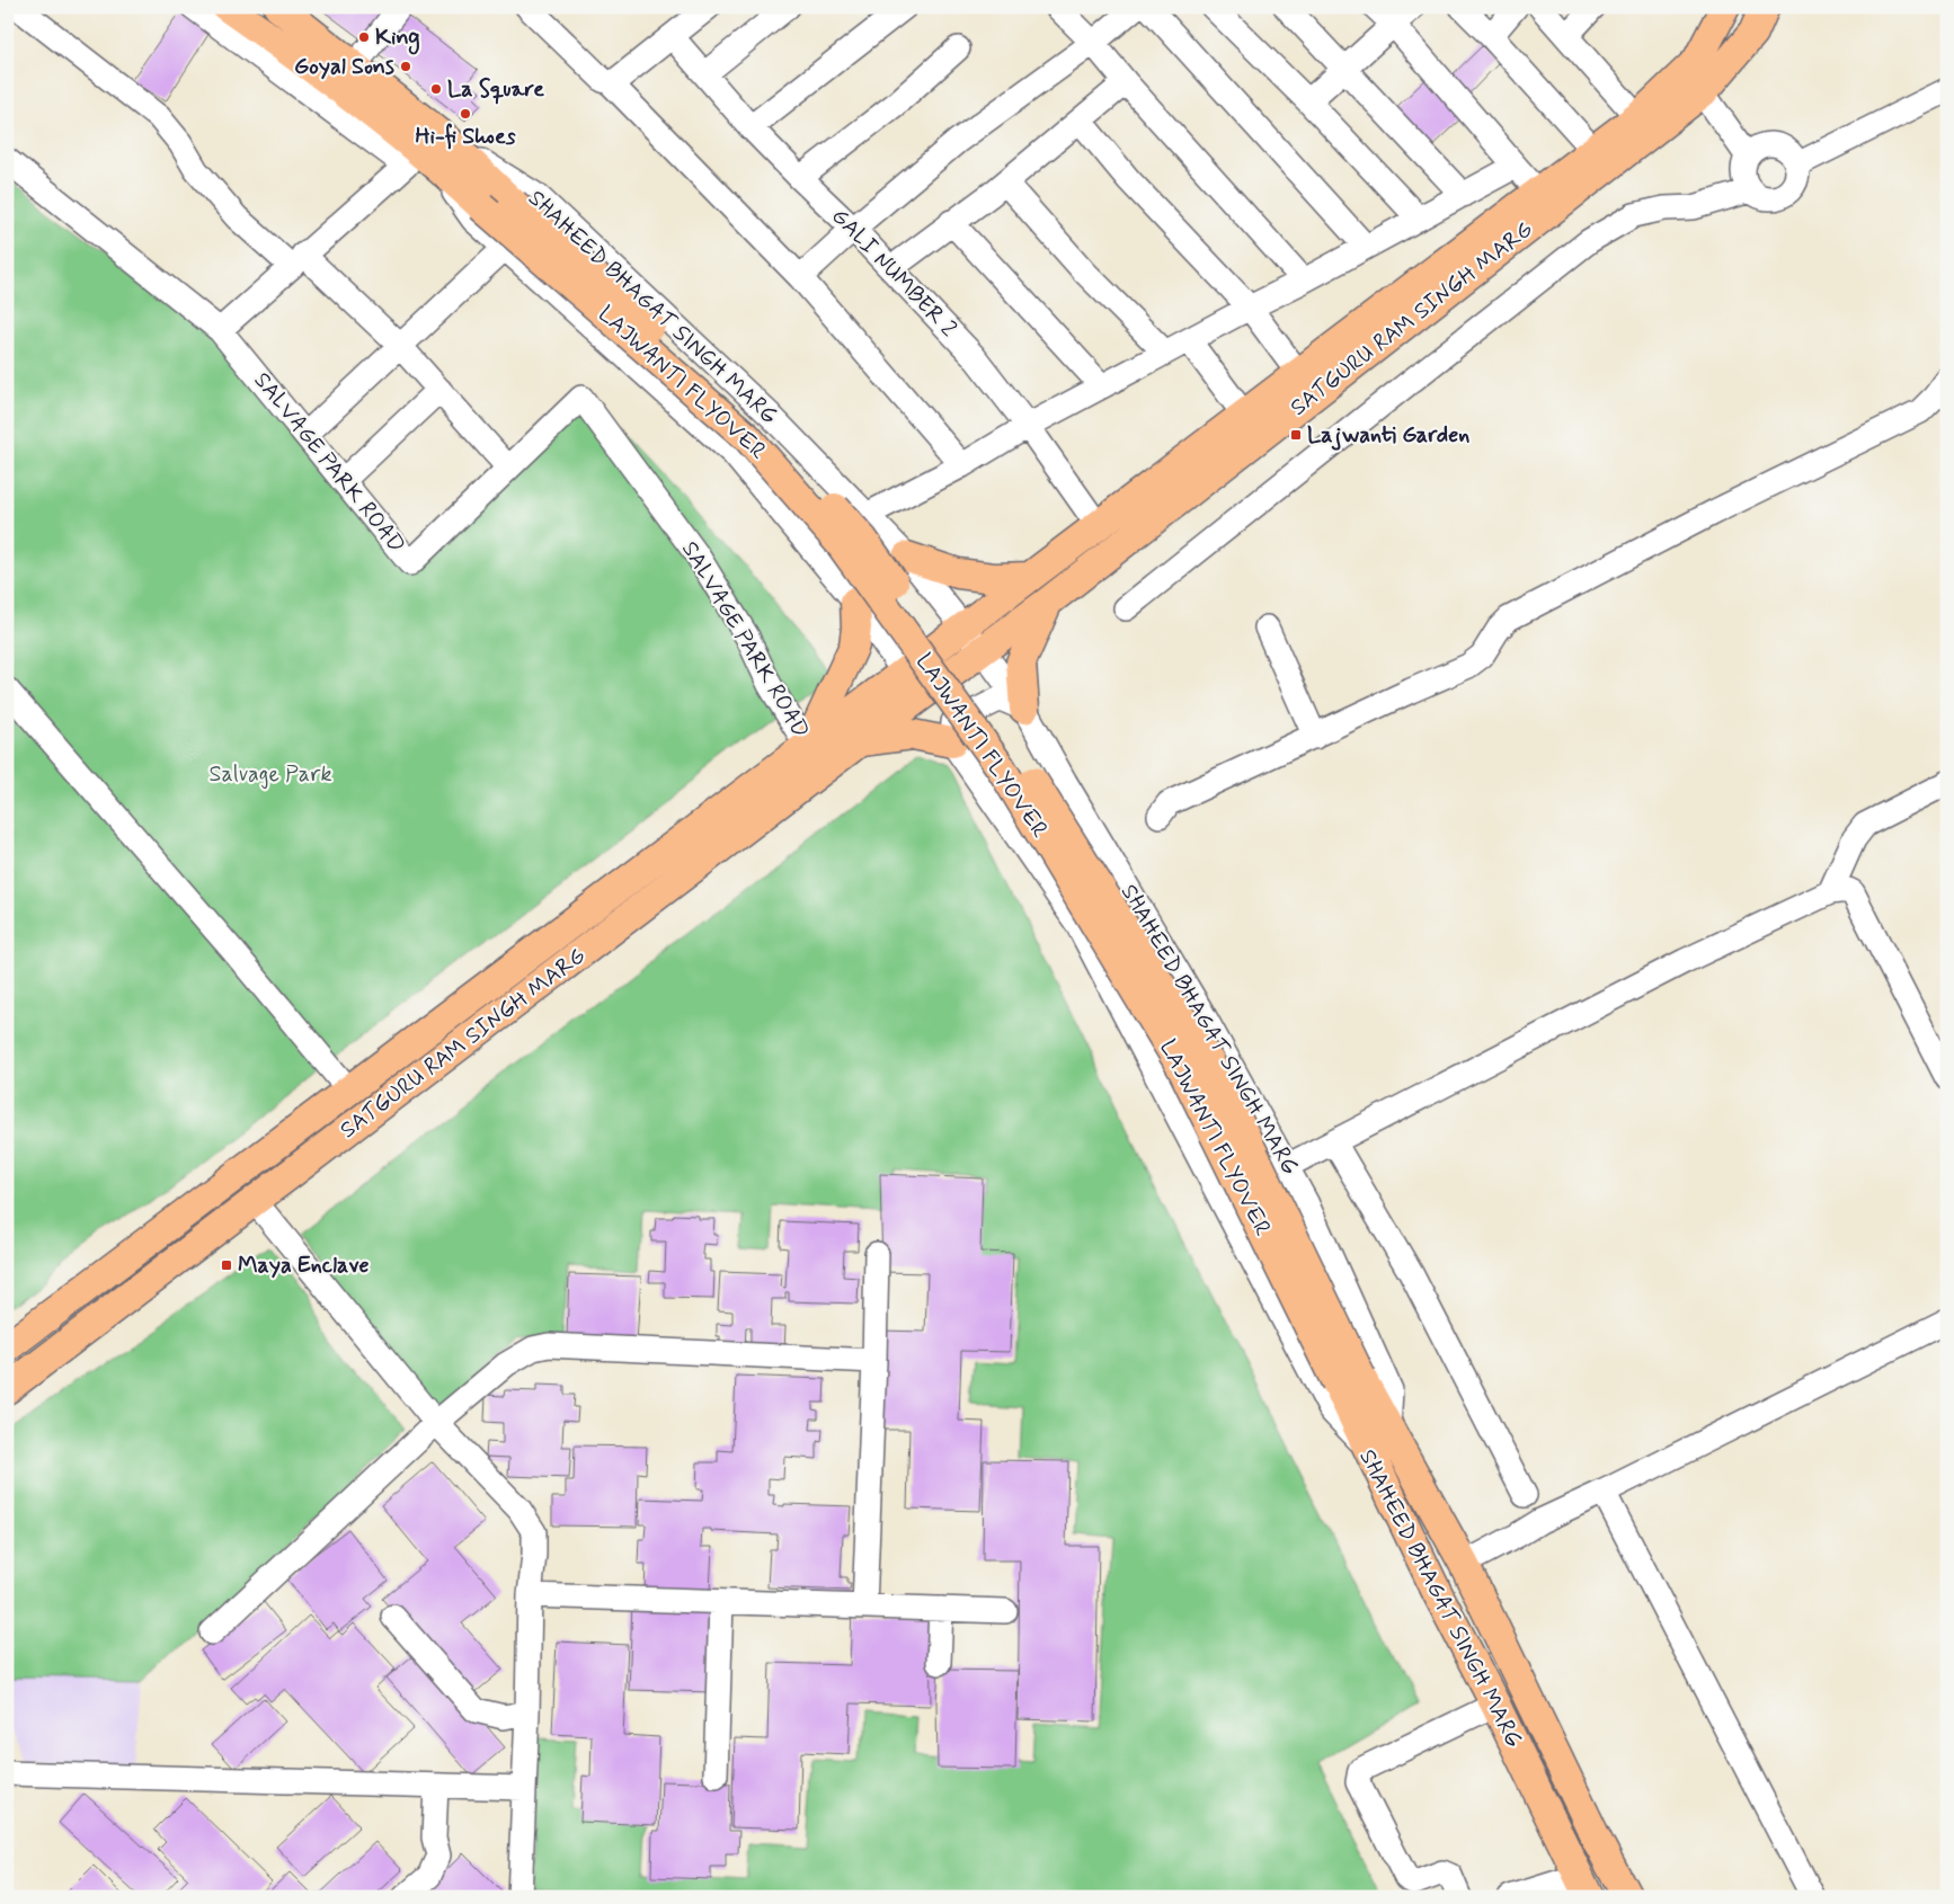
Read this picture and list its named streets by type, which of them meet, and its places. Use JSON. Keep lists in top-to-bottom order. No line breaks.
{"streets":{"main road":["SHAHEED BHAGAT SINGH MARG","SATGURU RAM SINGH MARG","LAJWANTI FLYOVER"],"street":["GALI NUMBER 2","SALVAGE PARK ROAD"]},"crossings":[["GALI NUMBER 2","SATGURU RAM SINGH MARG"],["SHAHEED BHAGAT SINGH MARG","SATGURU RAM SINGH MARG"],["SHAHEED BHAGAT SINGH MARG","LAJWANTI FLYOVER"],["SATGURU RAM SINGH MARG","SALVAGE PARK ROAD"]],"parks":["Salvage Park"],"places":{"other":["King","Goyal Sons","La Square","Hi-fi Shoes"],"transit":["Lajwanti Garden","Maya Enclave"]}}
